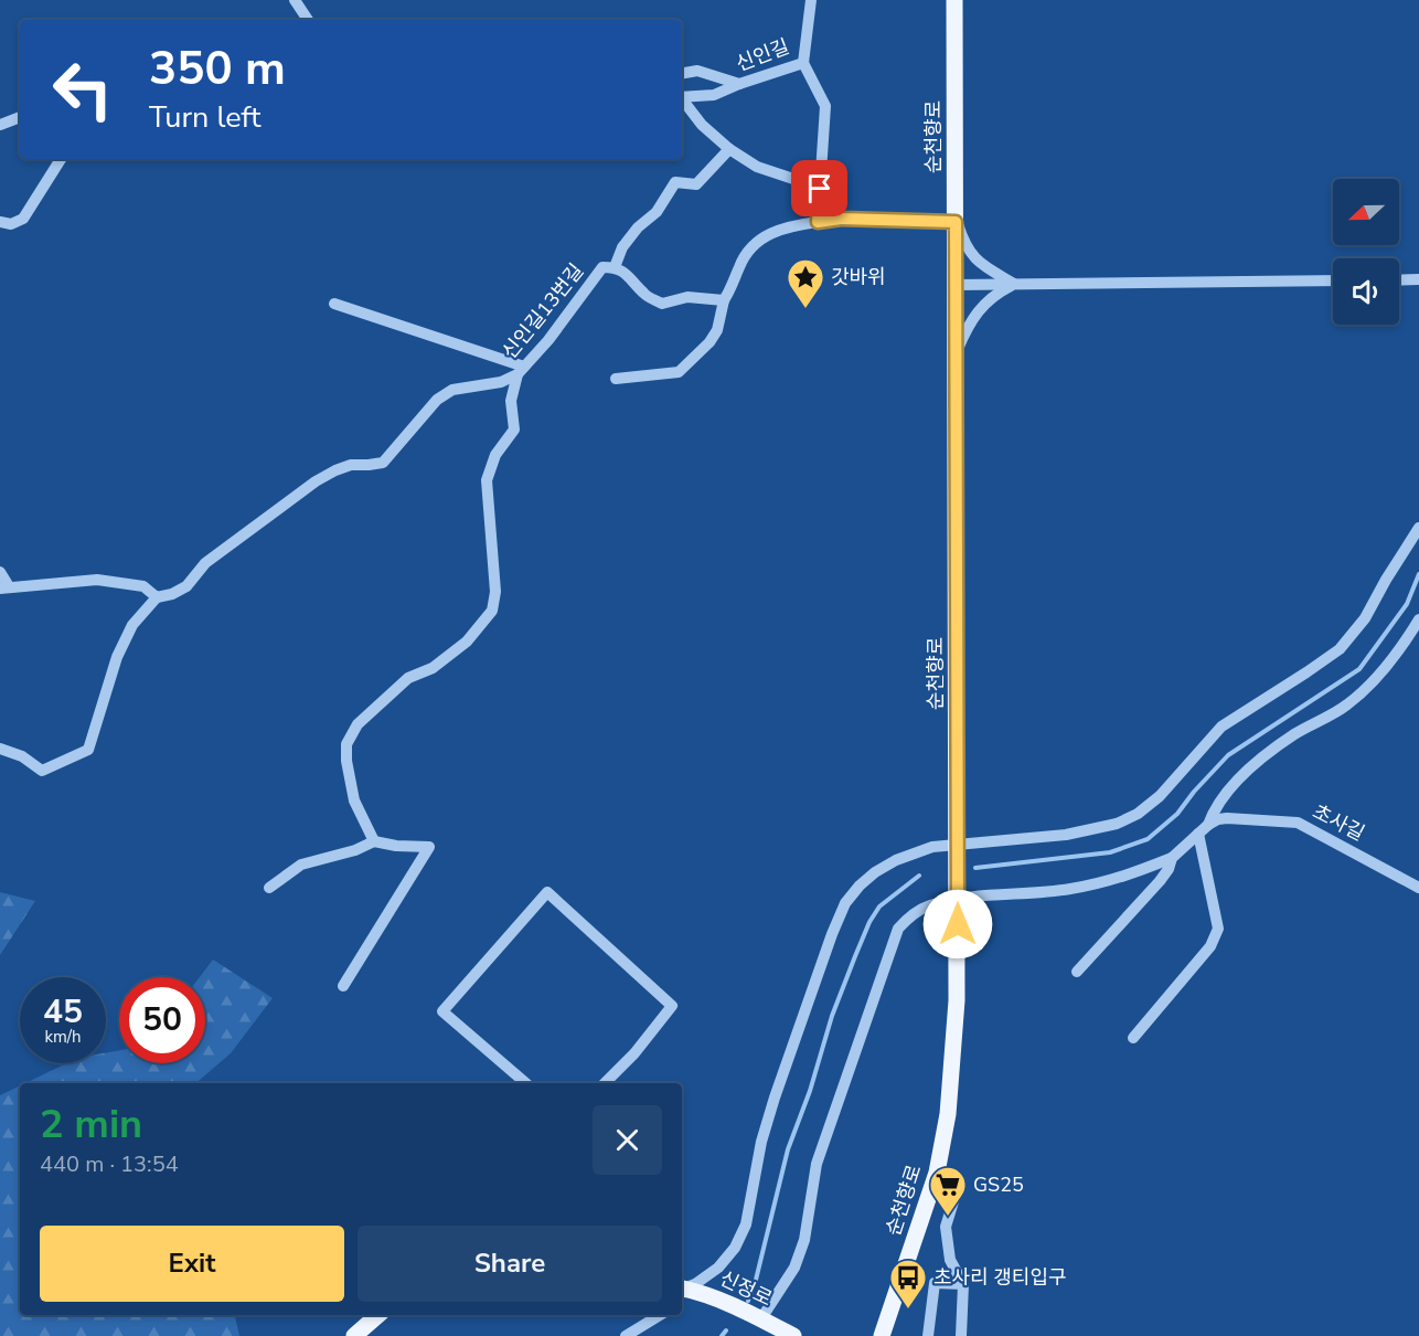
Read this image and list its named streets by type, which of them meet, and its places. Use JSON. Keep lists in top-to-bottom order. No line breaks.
{"streets":{"main road":["순천향로","신정로"],"street":["신인길","신인길13번길","초사길"]},"places":{"place":["갓바위"],"supermarket":["GS25"],"bus stop":["초사리 갱티입구"]},"north":"left","page":{"turn":["350 m","Turn left"],"speed":"45 km/h","limit":"50","heading":["2 min","440 m · 13:54"],"buttons":["Exit","Share"]}}
